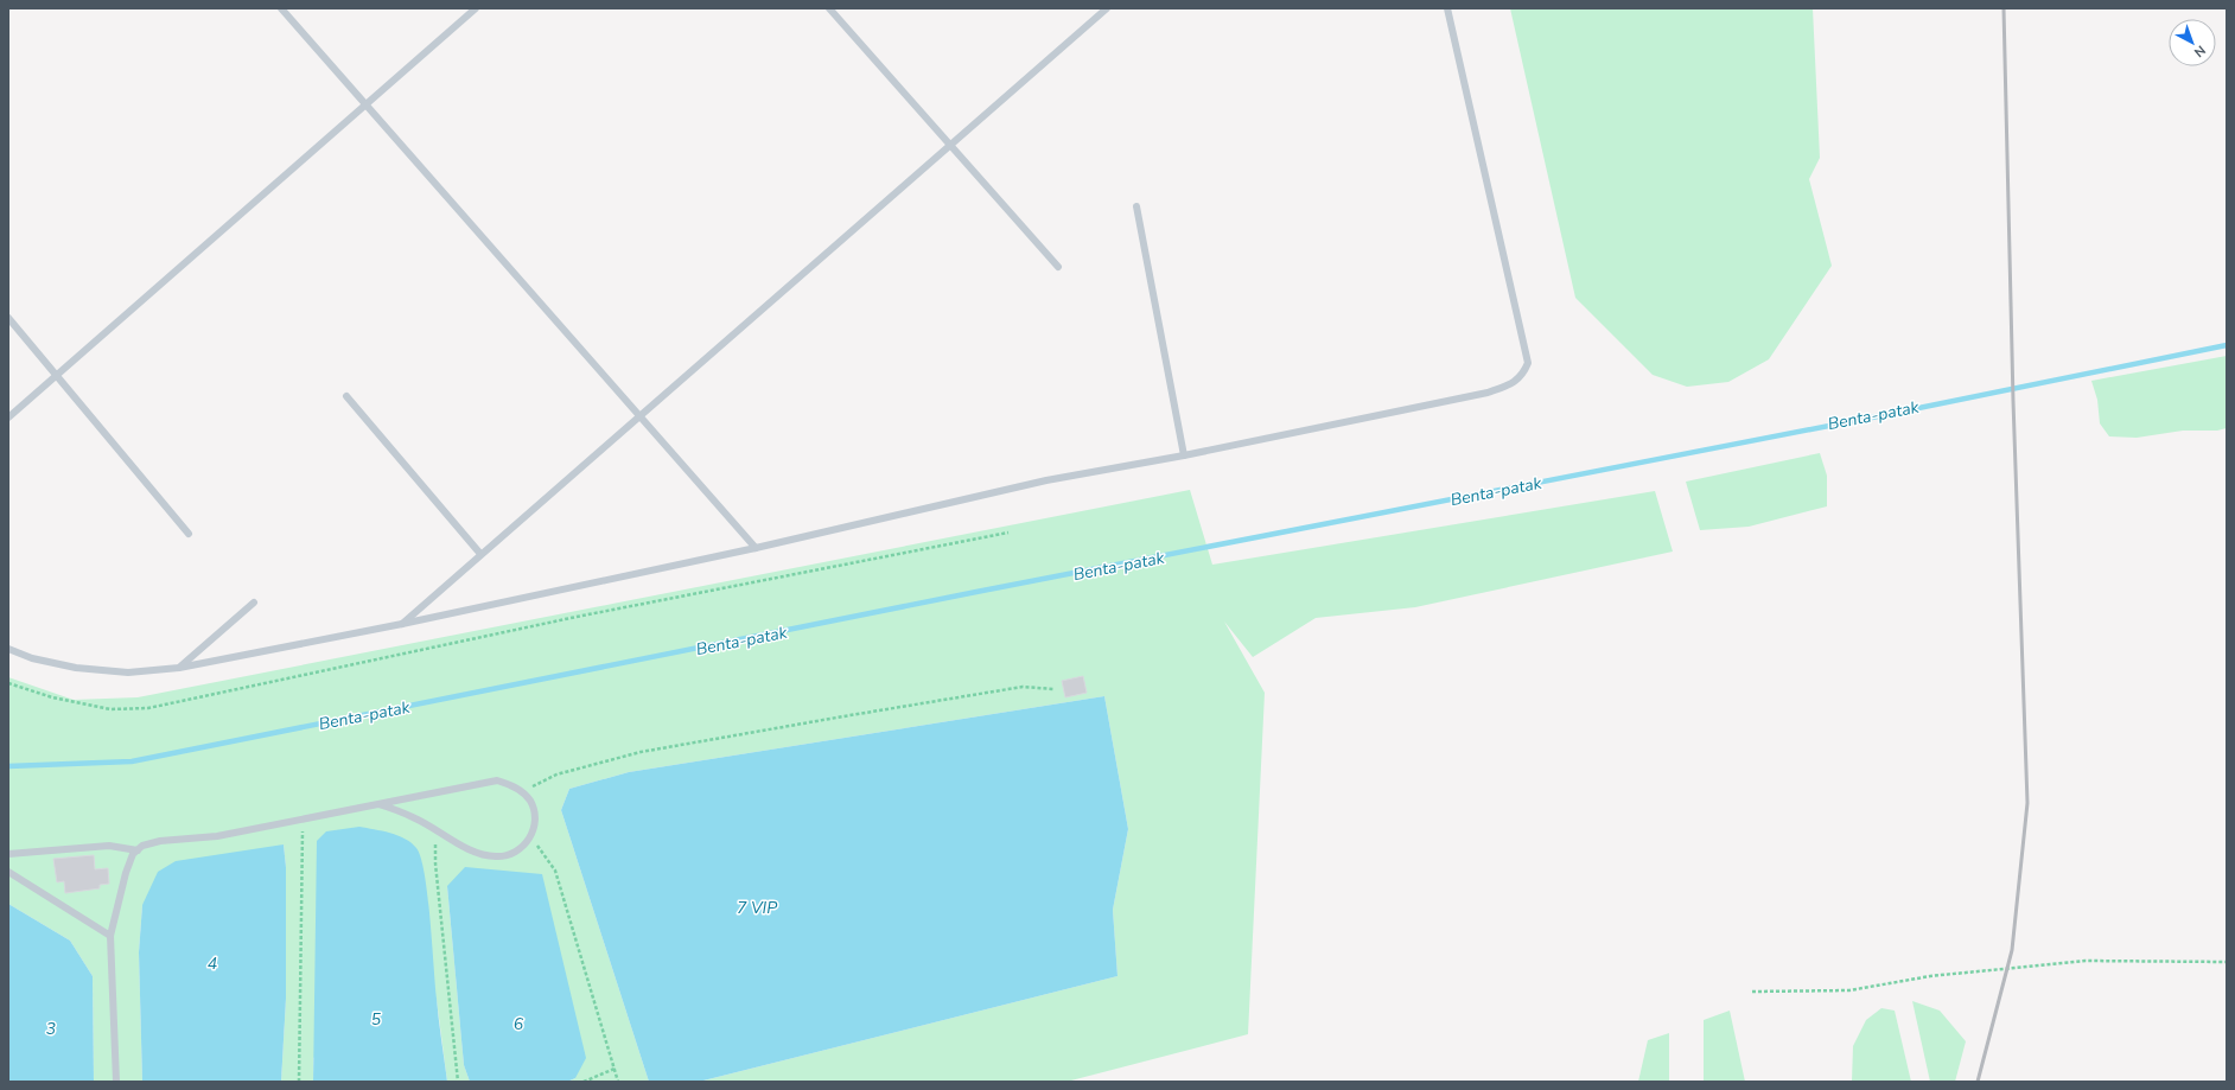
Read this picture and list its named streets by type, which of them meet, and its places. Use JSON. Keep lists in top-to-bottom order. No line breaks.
{"water":["Benta-patak","7 VIP","4","5","6","3"],"north":"bottom right"}
